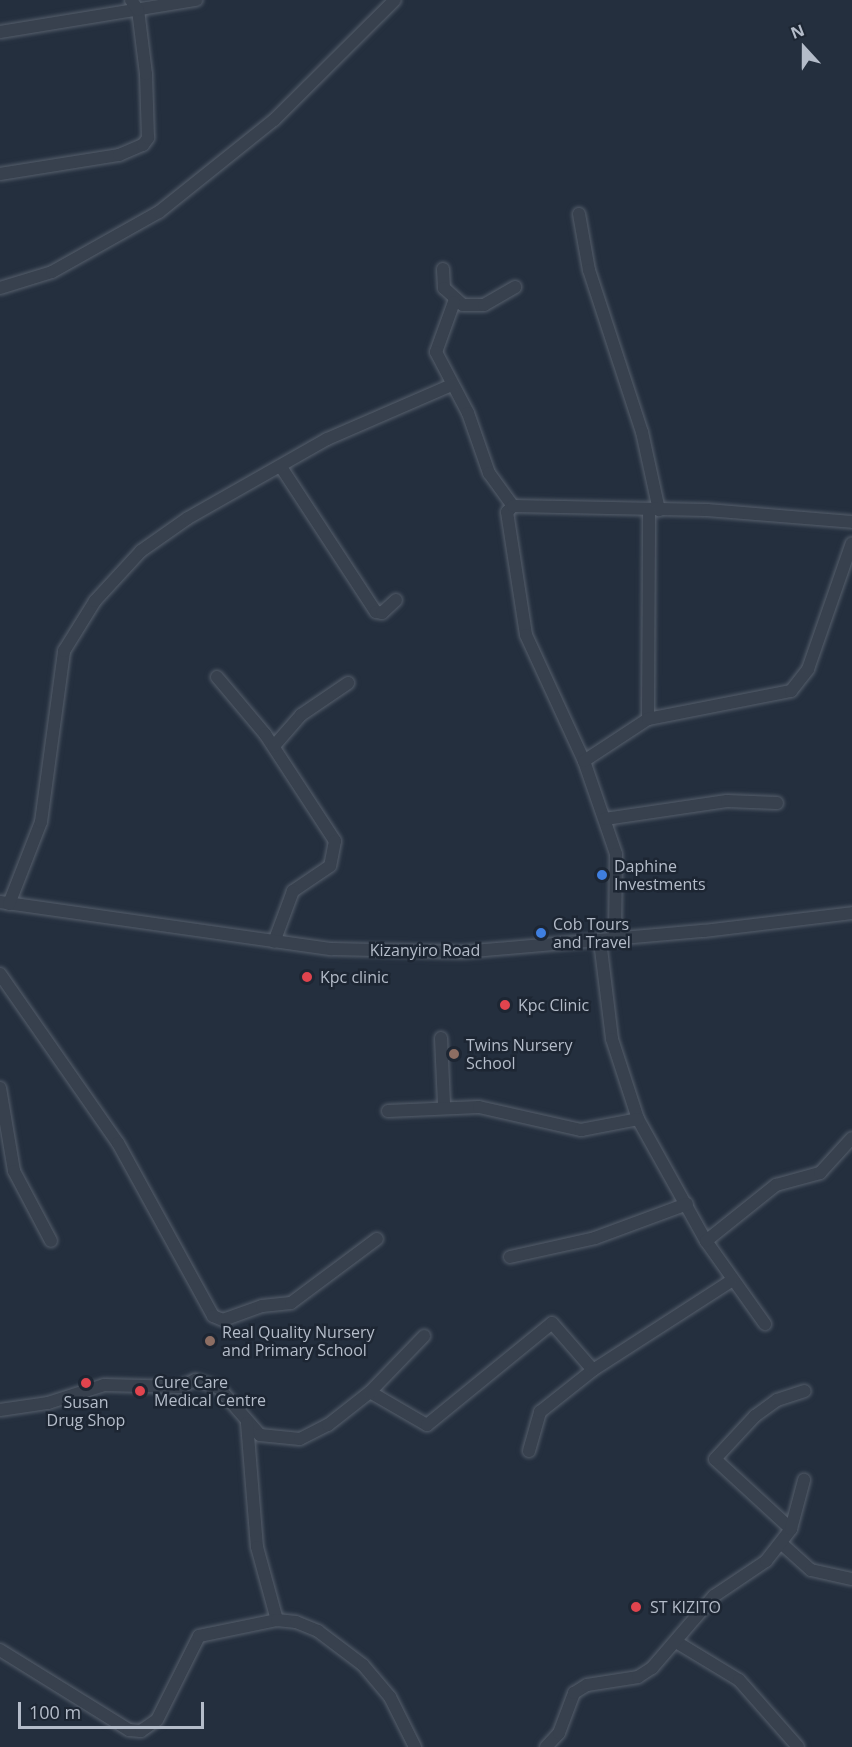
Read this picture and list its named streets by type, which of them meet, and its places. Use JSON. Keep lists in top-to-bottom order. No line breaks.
{"streets":{"street":["Kizanyiro Road"]},"places":["Daphine Investments","Cob Tours and Travel","Kpc clinic","Kpc Clinic","Twins Nursery School","Real Quality Nursery and Primary School","Susan Drug Shop","Cure Care Medical Centre","ST KIZITO"],"scale_bar":"100 m","north":"top"}
